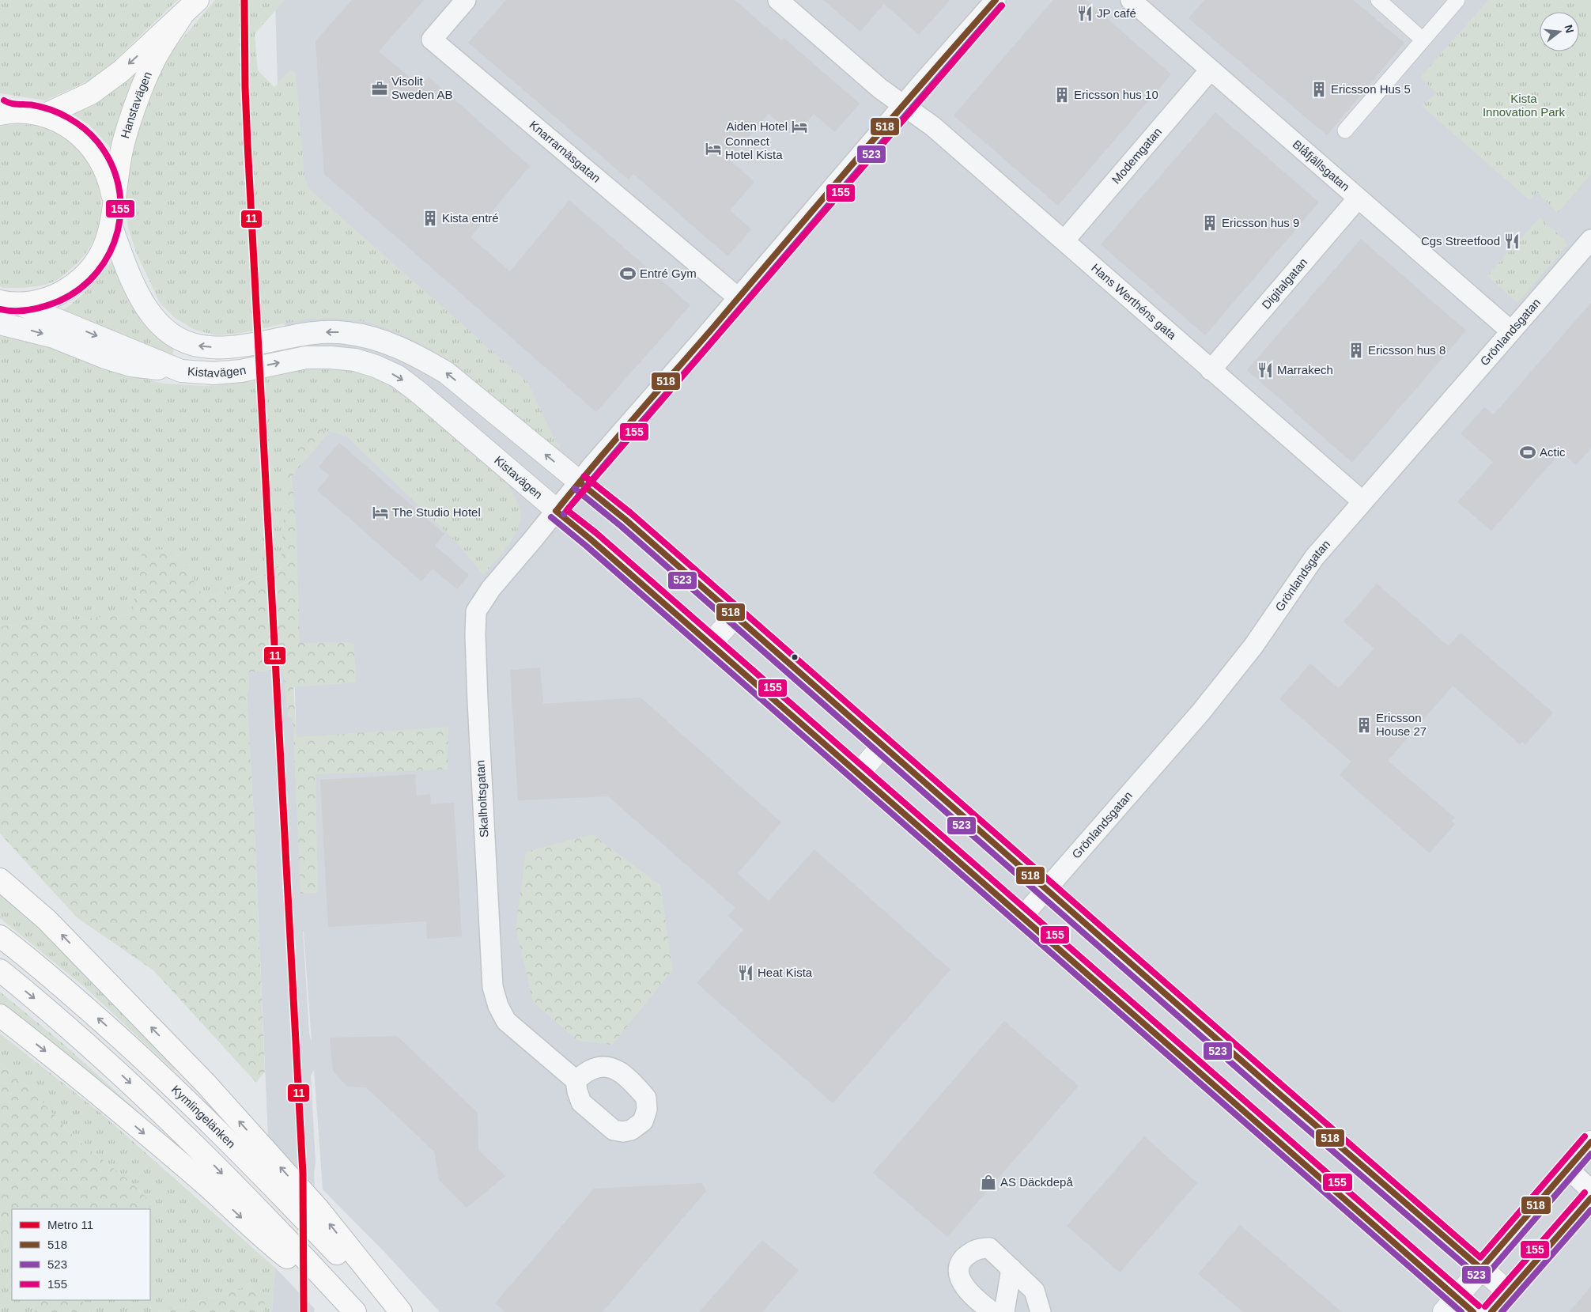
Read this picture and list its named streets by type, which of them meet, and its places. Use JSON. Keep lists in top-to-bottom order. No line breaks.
{"streets":{"main road":["Hanstavägen","Kymlingelänken"],"street":["Knarrarnäsgatan","Modemgatan","Blåfjällsgatan","Digitalgatan","Hans Werthéns gata","Grönlandsgatan","Kistavägen","Skalholtsgatan"]},"crossings":[["Hanstavägen","Kistavägen"],["Knarrarnäsgatan","Skalholtsgatan"],["Modemgatan","Blåfjällsgatan"],["Modemgatan","Hans Werthéns gata"],["Blåfjällsgatan","Digitalgatan"],["Blåfjällsgatan","Grönlandsgatan"],["Digitalgatan","Hans Werthéns gata"],["Hans Werthéns gata","Grönlandsgatan"],["Hans Werthéns gata","Skalholtsgatan"],["Grönlandsgatan","Kistavägen"],["Kistavägen","Skalholtsgatan"]],"parks":["Kista Innovation Park"],"places":{"restaurant":["JP café","Cgs Streetfood","Marrakech","Heat Kista"],"office":["Visolit Sweden AB"],"building":["Ericsson Hus 5","Ericsson hus 10","Kista entré","Ericsson hus 9","Ericsson hus 8","Ericsson House 27"],"hotel":["Aiden Hotel","Connect Hotel Kista","The Studio Hotel"],"sports":["Entré Gym","Actic"],"shop":["AS Däckdepå"]},"lines":["metro line 11","transit line 518","transit line 523","transit line 155"],"legend":["Metro 11","518","523","155"],"north":"right"}
